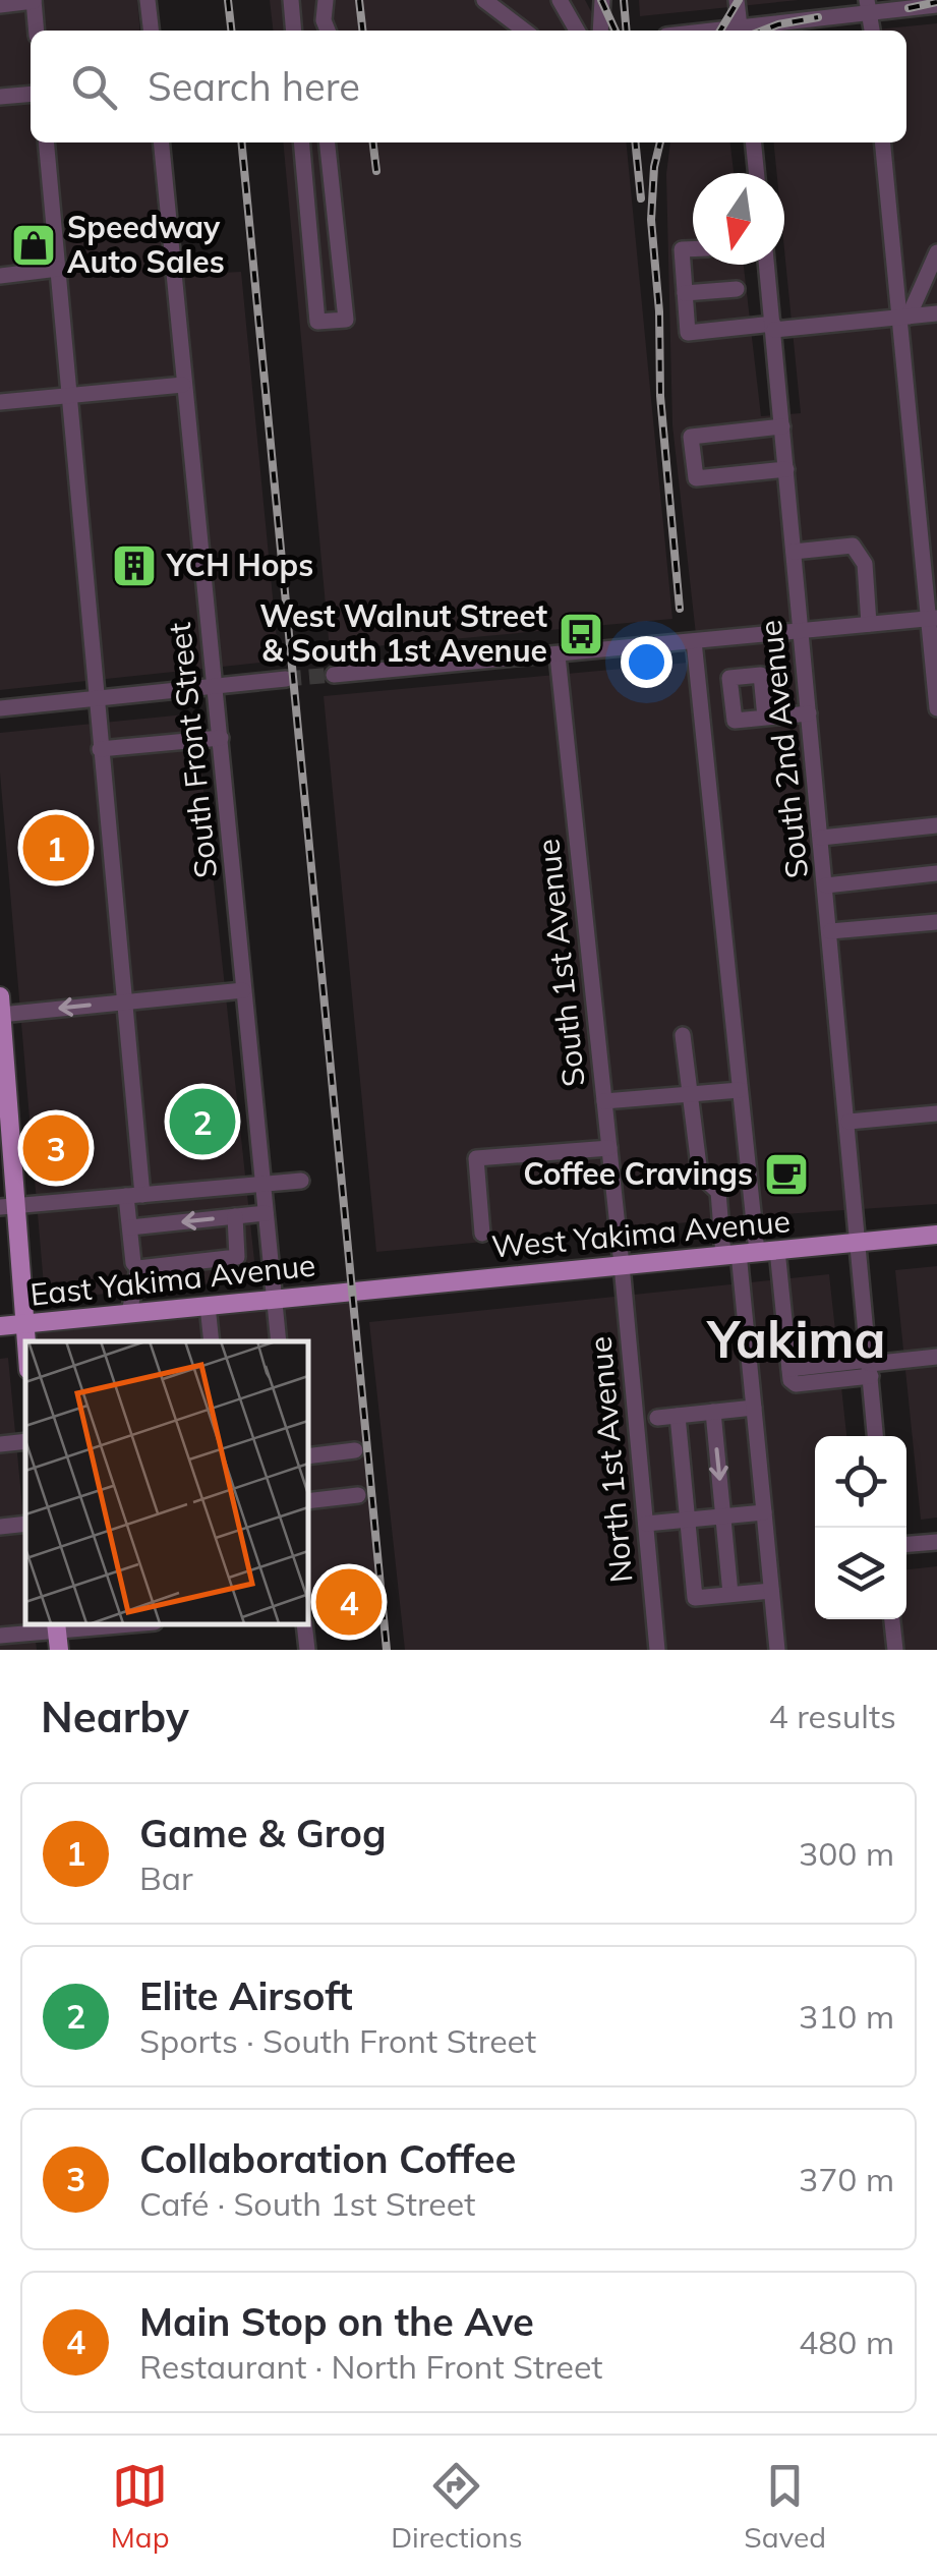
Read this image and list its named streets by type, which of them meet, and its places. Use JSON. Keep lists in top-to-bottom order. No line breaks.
{"streets":{"main road":["West Yakima Avenue","East Yakima Avenue"],"street":["South 2nd Avenue","South Front Street","South 1st Avenue","North 1st Avenue"]},"crossings":[["South 2nd Avenue","West Yakima Avenue"],["South Front Street","East Yakima Avenue"],["South 1st Avenue","West Yakima Avenue"],["South 1st Avenue","North 1st Avenue"],["West Yakima Avenue","East Yakima Avenue"],["West Yakima Avenue","North 1st Avenue"]],"districts":["Yakima"],"places":{"shop":["Speedway Auto Sales"],"building":["YCH Hops"],"bus stop":["West Walnut Street & South 1st Avenue"],"cafe":["Coffee Cravings"]},"north":"bottom","page":{"search":"Search here","pins":["1","2","3","4"],"heading":["Nearby","4 results"],"list":[{"mark":"1","name":"Game & Grog","note":"Bar","value":"300 m"},{"mark":"2","name":"Elite Airsoft","note":"Sports · South Front Street","value":"310 m"},{"mark":"3","name":"Collaboration Coffee","note":"Café · South 1st Street","value":"370 m"},{"mark":"4","name":"Main Stop on the Ave","note":"Restaurant · North Front Street","value":"480 m"}],"nav":["Map","Directions","Saved"]}}
